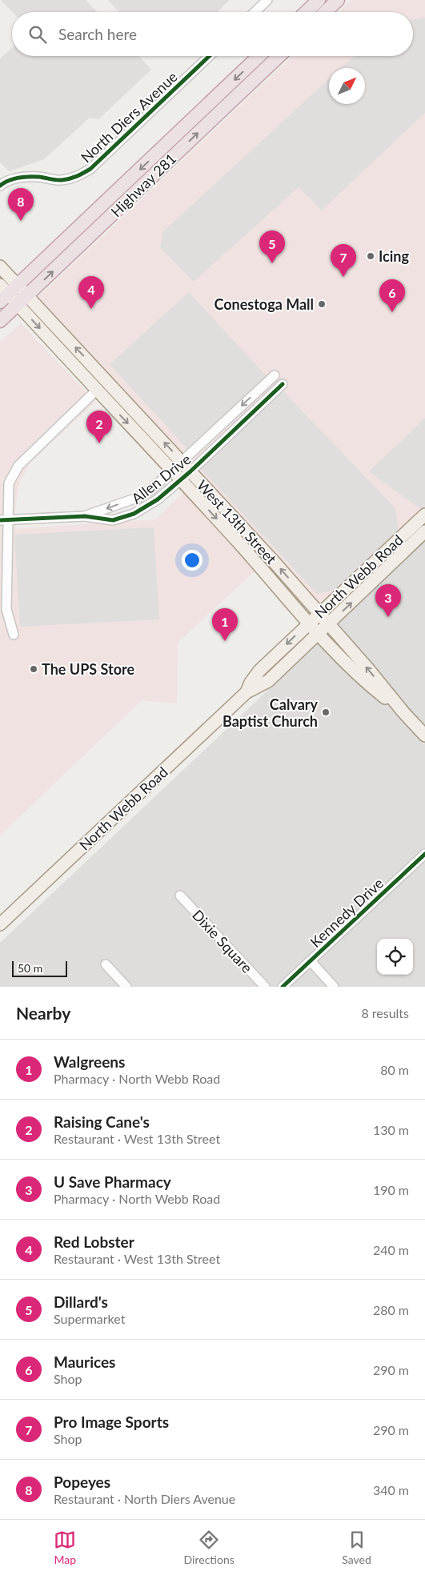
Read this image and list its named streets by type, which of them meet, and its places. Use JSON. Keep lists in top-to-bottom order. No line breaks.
{"streets":{"highway":["Highway 281"],"main road":["West 13th Street","North Webb Road"],"street":["North Diers Avenue","Allen Drive","Kennedy Drive","Dixie Square"]},"crossings":[["Highway 281","West 13th Street"],["Allen Drive","West 13th Street"],["West 13th Street","North Webb Road"]],"places":["Icing","Conestoga Mall","The UPS Store","Calvary Baptist Church"],"scale_bar":"50 m","north":"top right","page":{"search":"Search here","pins":["8","5","7","4","6","2","3","1"],"scale":"50 m","heading":["Nearby","8 results"],"list":[{"mark":"1","name":"Walgreens","note":"Pharmacy · North Webb Road","value":"80 m"},{"mark":"2","name":"Raising Cane's","note":"Restaurant · West 13th Street","value":"130 m"},{"mark":"3","name":"U Save Pharmacy","note":"Pharmacy · North Webb Road","value":"190 m"},{"mark":"4","name":"Red Lobster","note":"Restaurant · West 13th Street","value":"240 m"},{"mark":"5","name":"Dillard's","note":"Supermarket","value":"280 m"},{"mark":"6","name":"Maurices","note":"Shop","value":"290 m"},{"mark":"7","name":"Pro Image Sports","note":"Shop","value":"290 m"},{"mark":"8","name":"Popeyes","note":"Restaurant · North Diers Avenue","value":"340 m"}],"nav":["Map","Directions","Saved"]}}
